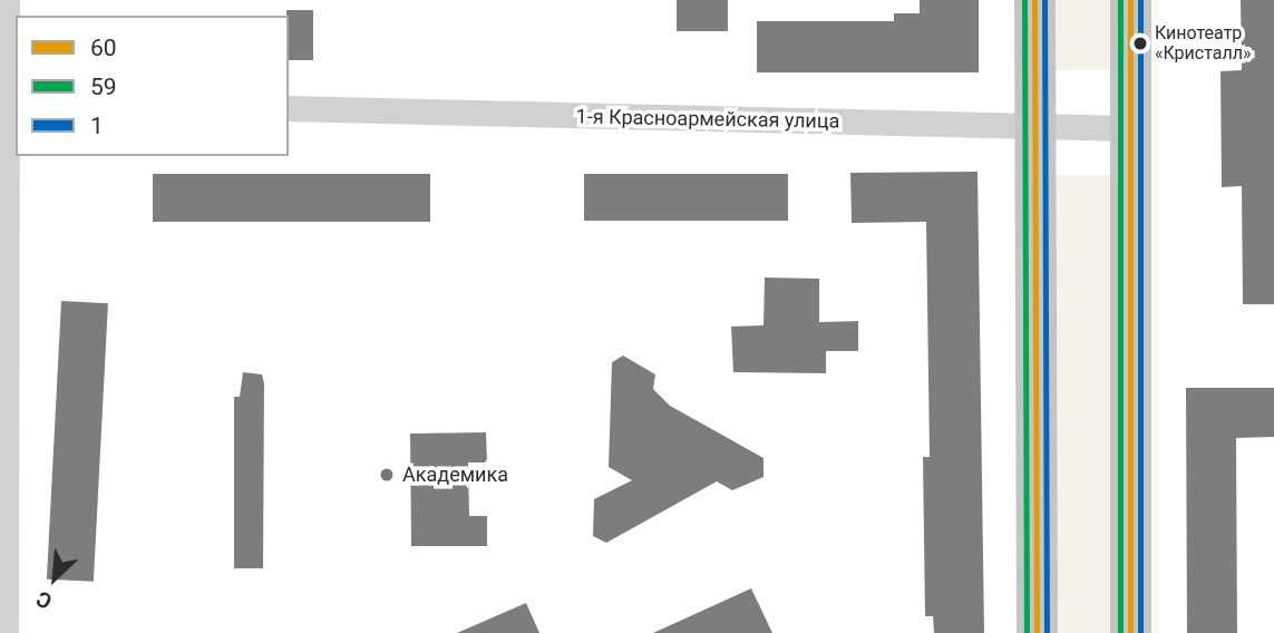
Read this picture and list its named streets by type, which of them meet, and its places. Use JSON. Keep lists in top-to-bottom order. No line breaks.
{"streets":{"street":["1-я Красноармейская улица"]},"places":["Кинотеатр «Кристалл»","Академика"],"lines":["transit line 60","transit line 59","transit line 1"],"legend":["60","59","1"],"north":"bottom left"}
